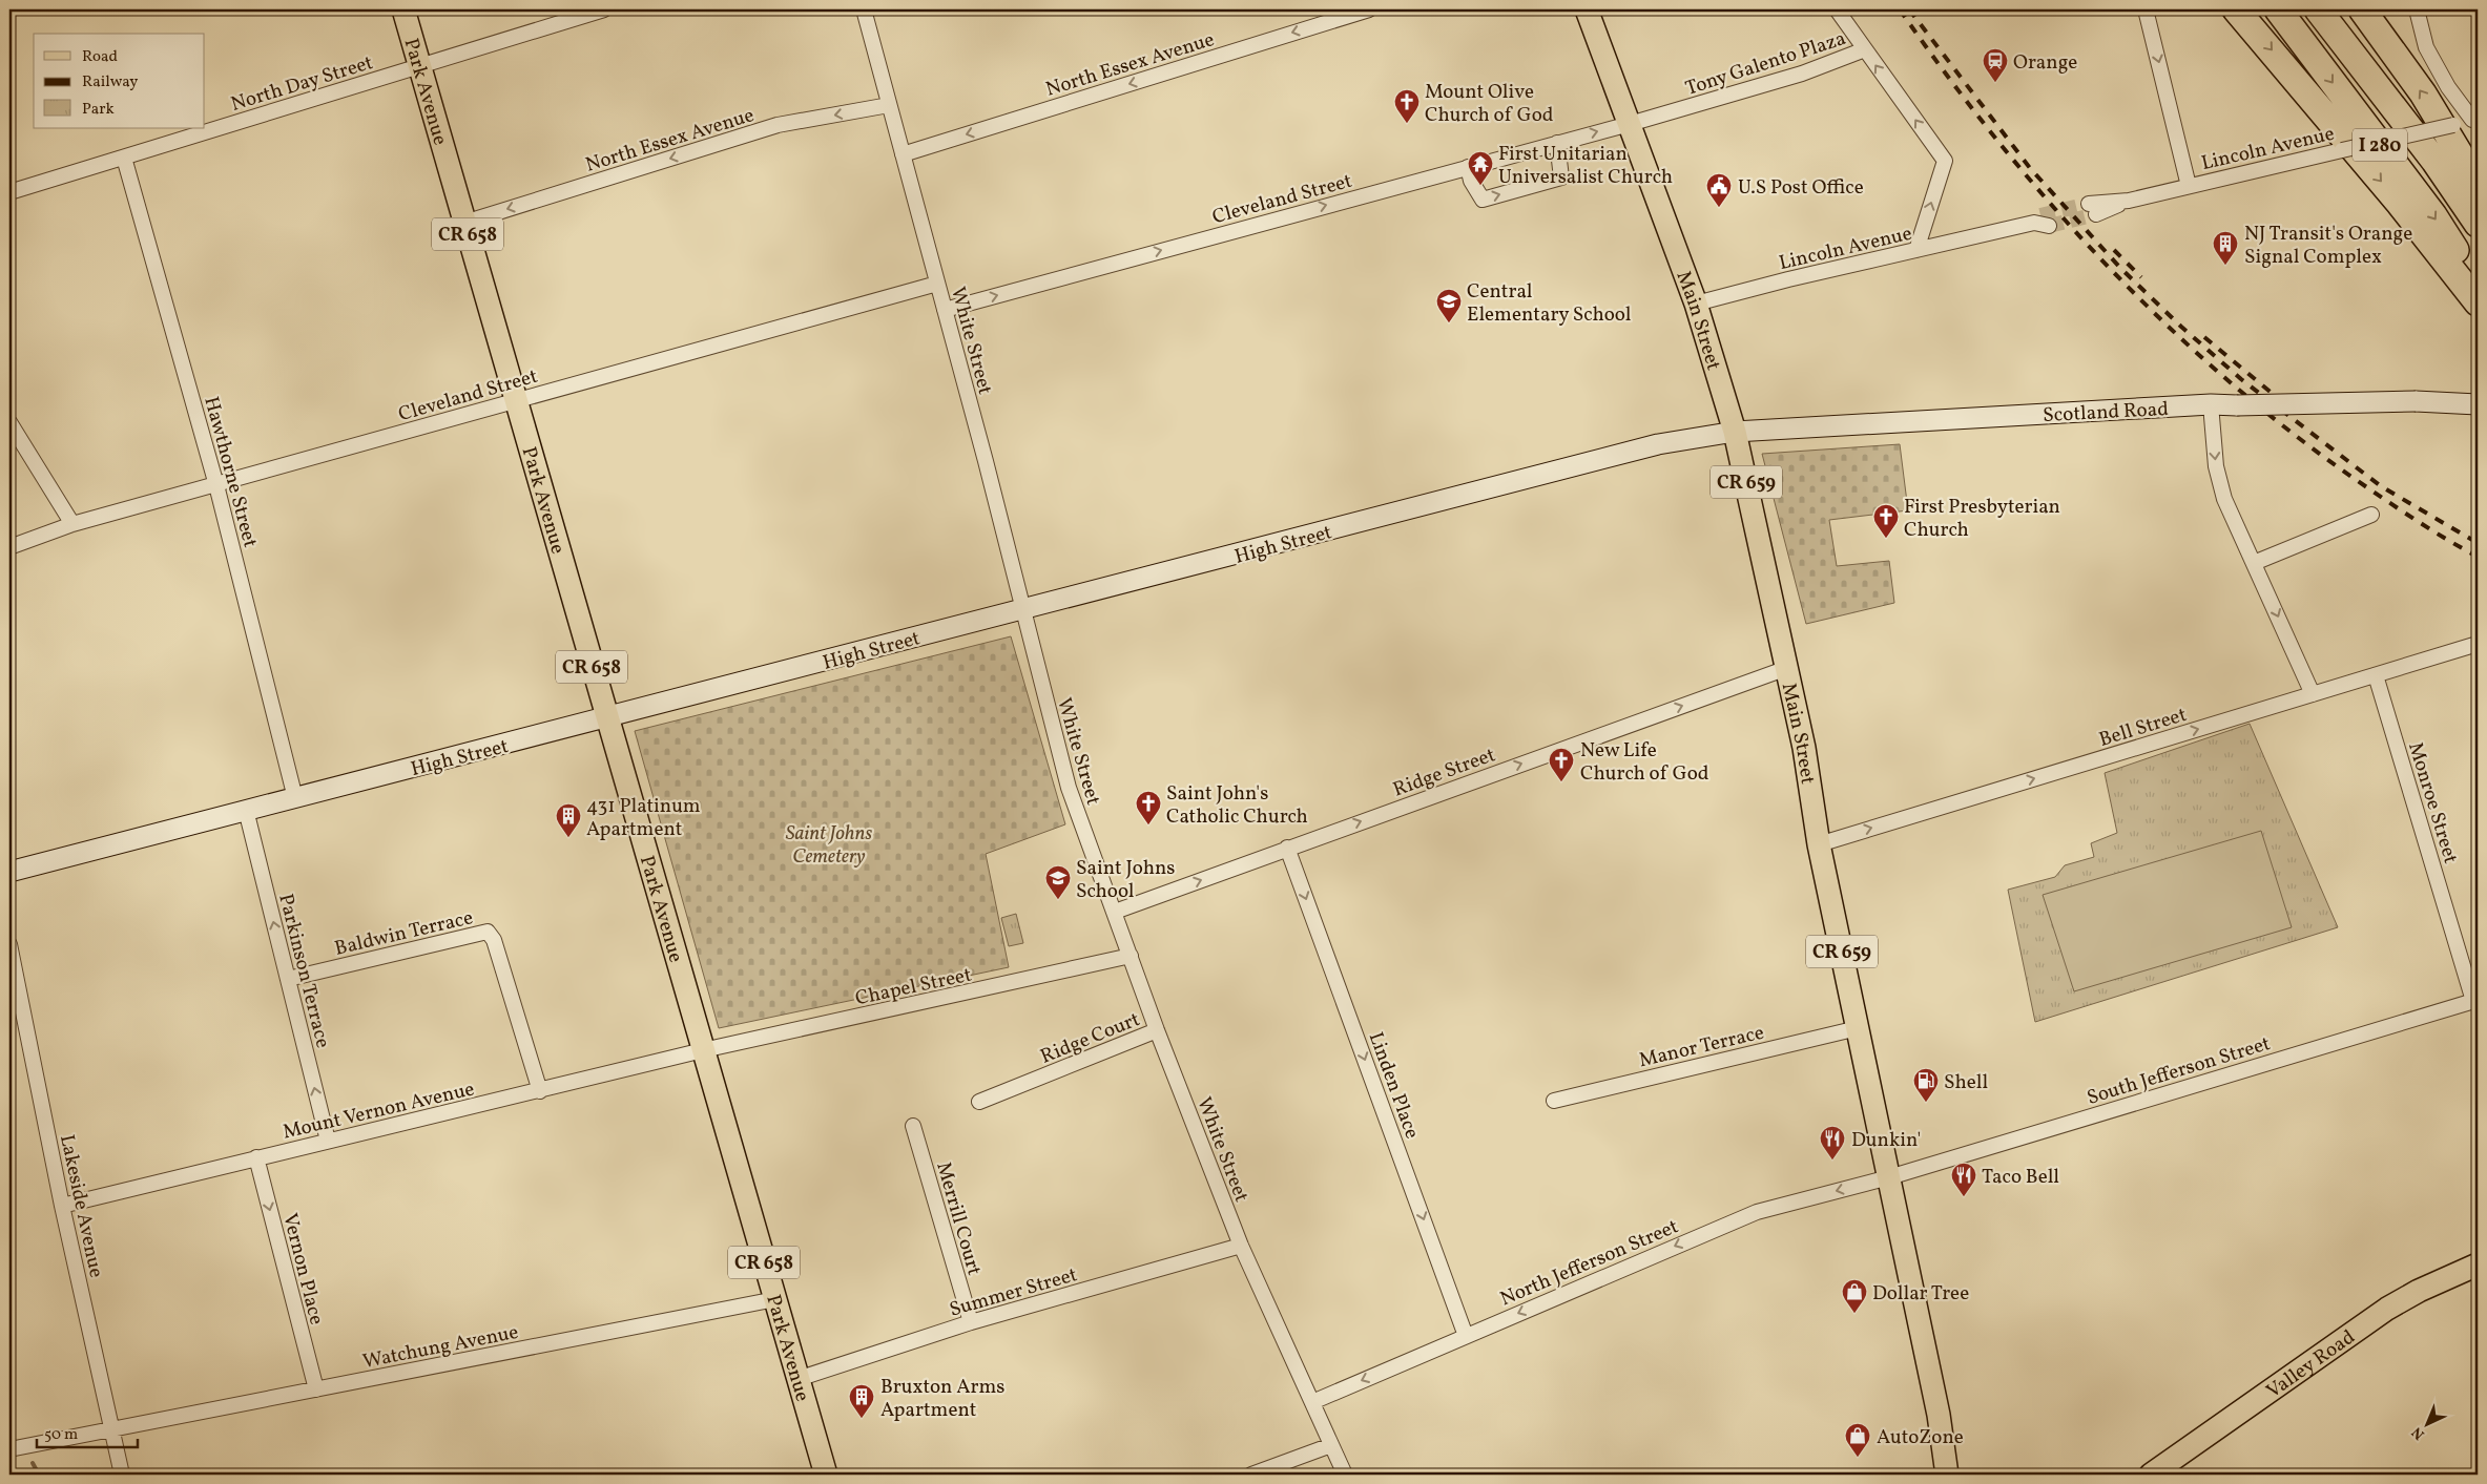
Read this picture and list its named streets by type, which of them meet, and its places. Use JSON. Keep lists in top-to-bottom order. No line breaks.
{"streets":{"highway":["I 280"],"main road":["Park Avenue","CR 658","Main Street","Scotland Road","CR 659","High Street","Valley Road"],"street":["Tony Galento Plaza","North Essex Avenue","North Day Street","Lincoln Avenue","Cleveland Street","White Street","Hawthorne Street","Bell Street","Ridge Street","Monroe Street","Baldwin Terrace","Parkinson Terrace","Chapel Street","Ridge Court","Manor Terrace","South Jefferson Street","Linden Place","Mount Vernon Avenue","Lakeside Avenue","Merrill Court","North Jefferson Street","Vernon Place","Summer Street","Watchung Avenue"]},"crossings":[["Tony Galento Plaza","Cleveland Street"],["Tony Galento Plaza","Main Street"],["North Essex Avenue","Park Avenue"],["North Essex Avenue","White Street"],["North Day Street","Park Avenue"],["North Day Street","Hawthorne Street"],["Park Avenue","Cleveland Street"],["Park Avenue","High Street"],["Park Avenue","Chapel Street"],["Park Avenue","Mount Vernon Avenue"],["Park Avenue","Summer Street"],["Park Avenue","Watchung Avenue"],["Lincoln Avenue","Main Street"],["Cleveland Street","Main Street"],["Cleveland Street","White Street"],["Cleveland Street","Hawthorne Street"],["Main Street","Scotland Road"],["Main Street","High Street"],["Main Street","Bell Street"],["Main Street","Ridge Street"],["Main Street","Manor Terrace"],["Main Street","South Jefferson Street"],["Main Street","North Jefferson Street"],["White Street","High Street"],["White Street","Ridge Street"],["White Street","Chapel Street"],["White Street","Ridge Court"],["White Street","North Jefferson Street"],["White Street","Summer Street"],["Scotland Road","High Street"],["Hawthorne Street","High Street"],["High Street","Parkinson Terrace"],["Bell Street","Monroe Street"],["Ridge Street","Linden Place"],["Monroe Street","South Jefferson Street"],["Baldwin Terrace","Parkinson Terrace"],["Baldwin Terrace","Mount Vernon Avenue"],["Parkinson Terrace","Mount Vernon Avenue"],["Chapel Street","Mount Vernon Avenue"],["South Jefferson Street","North Jefferson Street"],["Linden Place","North Jefferson Street"],["Mount Vernon Avenue","Lakeside Avenue"],["Mount Vernon Avenue","Vernon Place"],["Lakeside Avenue","Watchung Avenue"],["Merrill Court","Summer Street"],["Vernon Place","Watchung Avenue"]],"one_way":["North Essex Avenue","Cleveland Street","Bell Street","Ridge Street","Parkinson Terrace","Linden Place","North Jefferson Street","Vernon Place"],"parks":["Saint Johns Cemetery"],"places":{"station":["Orange"],"church":["Mount Olive Church of God","First Presbyterian Church","New Life Church of God","Saint John's Catholic Church"],"temple":["First Unitarian Universalist Church"],"public building":["U.S Post Office"],"building":["NJ Transit's Orange Signal Complex","431 Platinum Apartment","Bruxton Arms Apartment"],"school or university":["Central Elementary School","Saint Johns School"],"fuel station":["Shell"],"restaurant":["Dunkin'","Taco Bell"],"shop":["Dollar Tree","AutoZone"]},"legend":["Road","Railway","Park"],"scale_bar":"50 m","north":"bottom left"}
